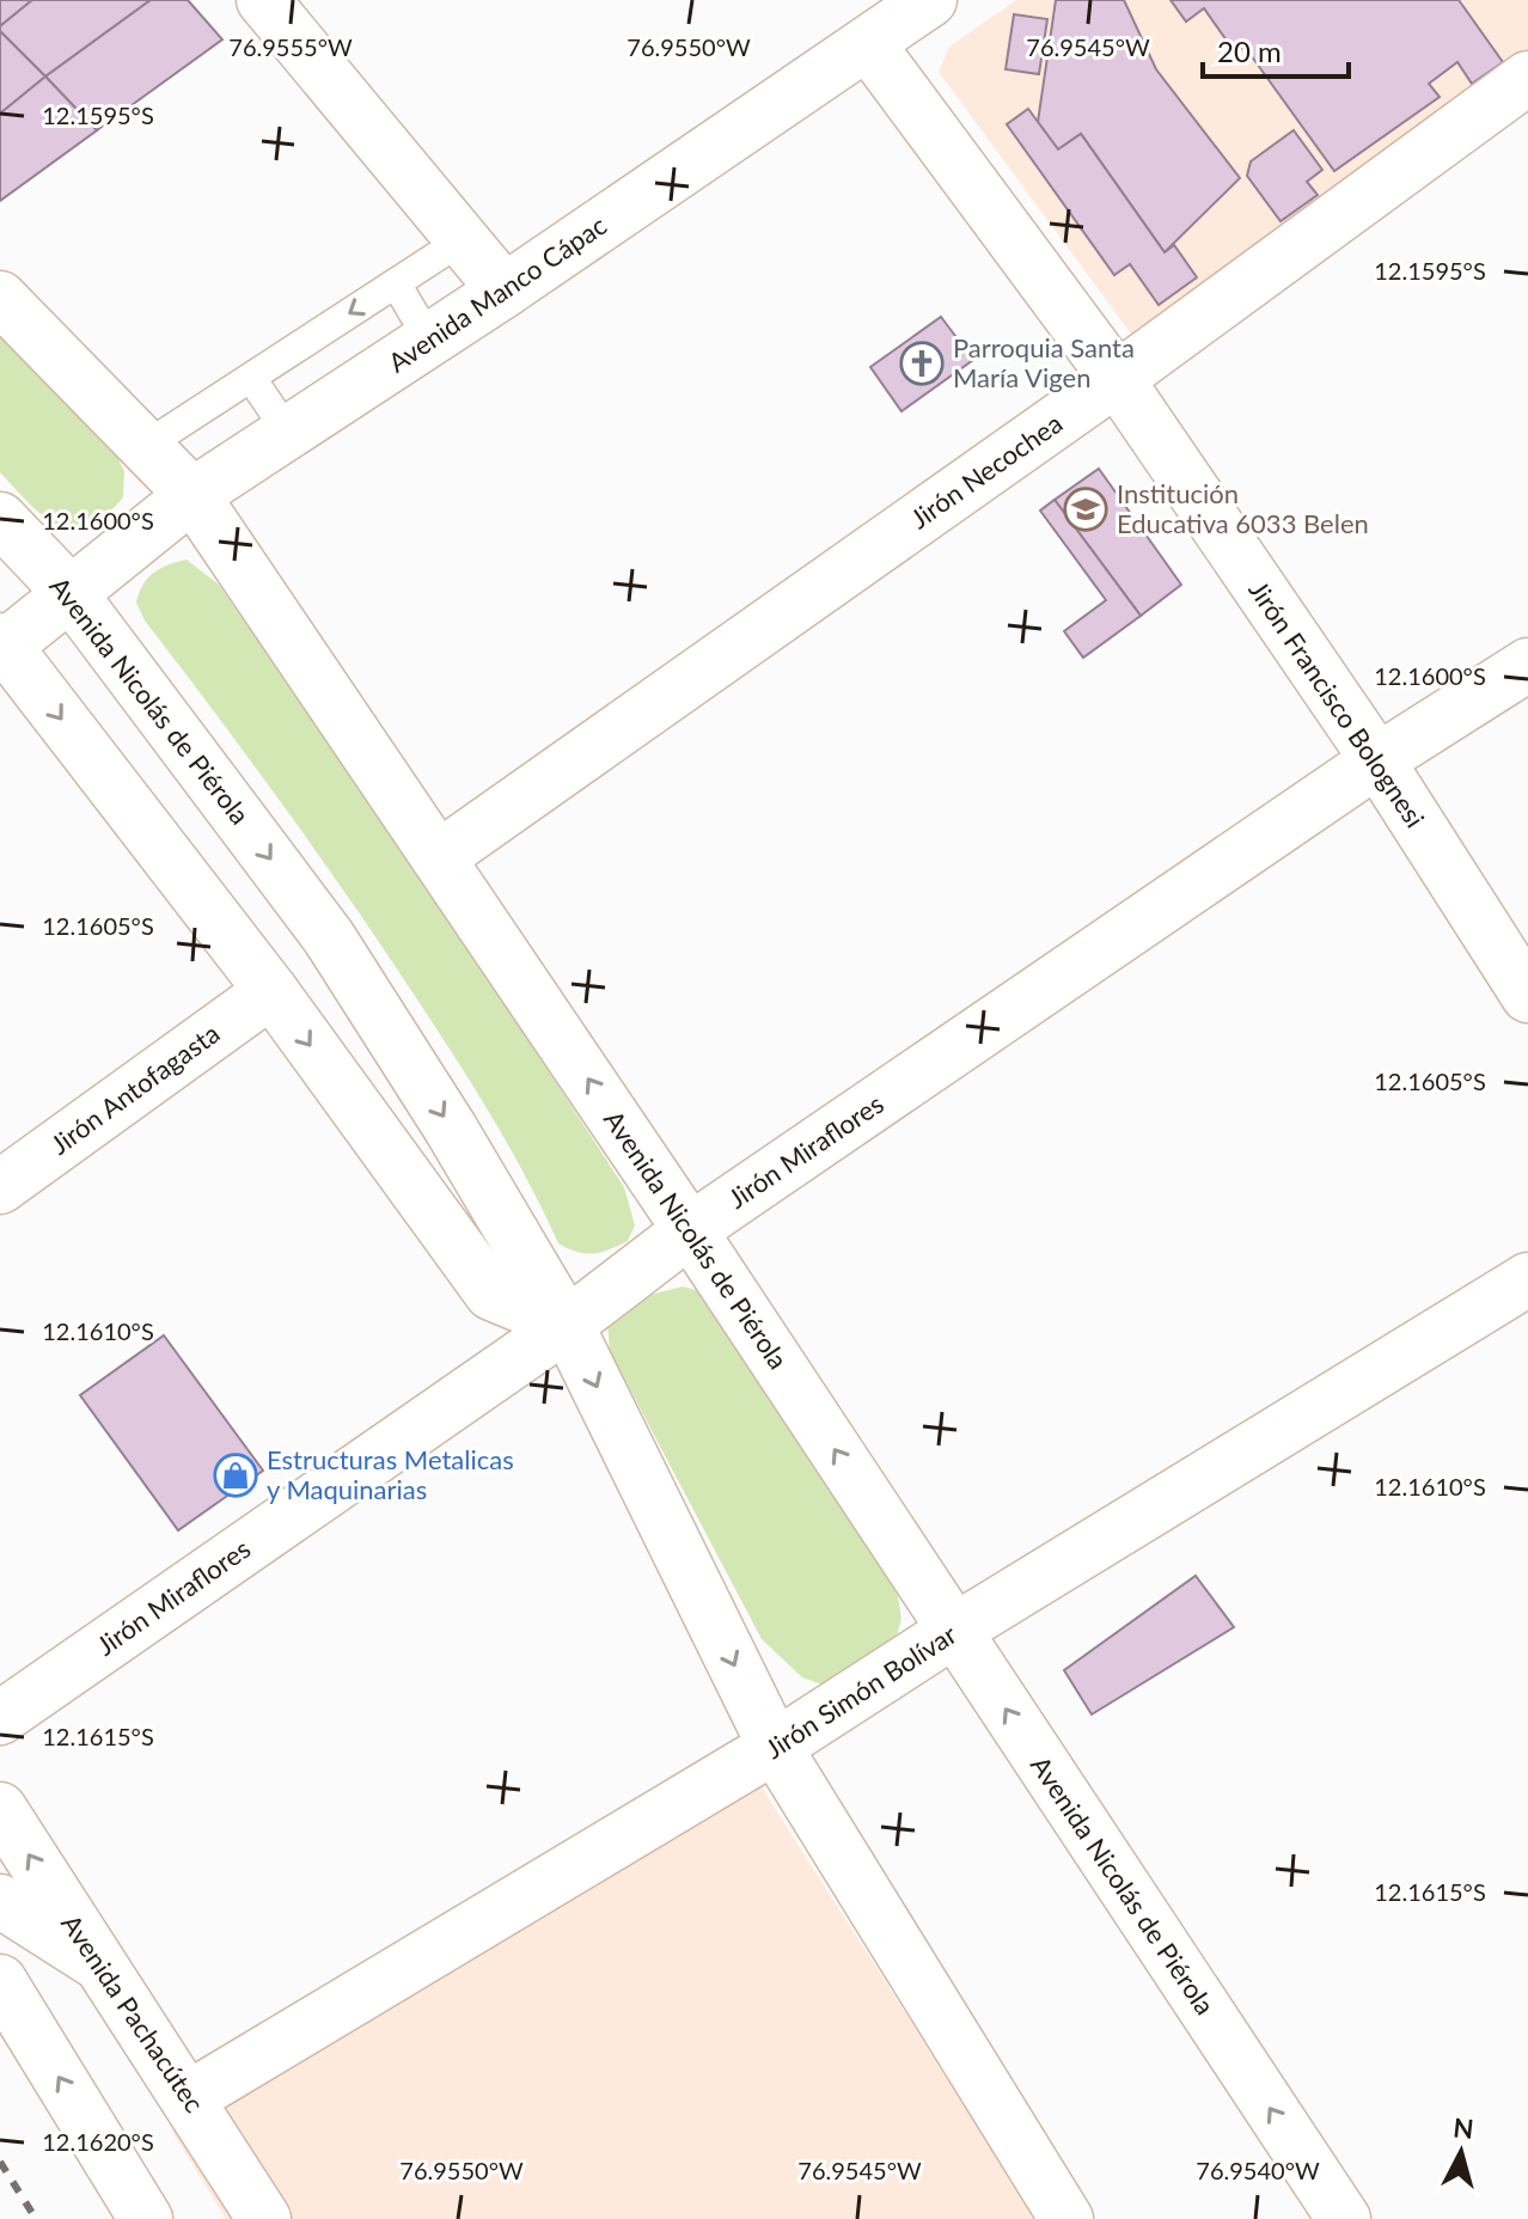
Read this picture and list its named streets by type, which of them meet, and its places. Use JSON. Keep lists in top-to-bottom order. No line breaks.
{"streets":{"street":["Avenida Manco Cápac","Jirón Necochea","Avenida Nicolás de Piérola","Jirón Francisco Bolognesi","Jirón Antofagasta","Jirón Miraflores","Jirón Simón Bolívar","Avenida Pachacútec"]},"crossings":[["Avenida Manco Cápac","Avenida Nicolás de Piérola"],["Avenida Manco Cápac","Jirón Francisco Bolognesi"],["Jirón Necochea","Avenida Nicolás de Piérola"],["Jirón Necochea","Jirón Francisco Bolognesi"],["Avenida Nicolás de Piérola","Jirón Miraflores"],["Avenida Nicolás de Piérola","Jirón Simón Bolívar"],["Jirón Francisco Bolognesi","Jirón Miraflores"],["Jirón Simón Bolívar","Avenida Pachacútec"]],"places":{"church":["Parroquia Santa María Vigen"],"school or university":["Institución Educativa 6033 Belen"],"shop":["Estructuras Metalicas y Maquinarias"]},"scale_bar":"20 m","north":"top","coordinates":["76.9555°W","76.9550°W","76.9545°W","12.1595°S","12.1600°S","12.1605°S","12.1610°S","12.1615°S","12.1620°S","76.9540°W"]}
